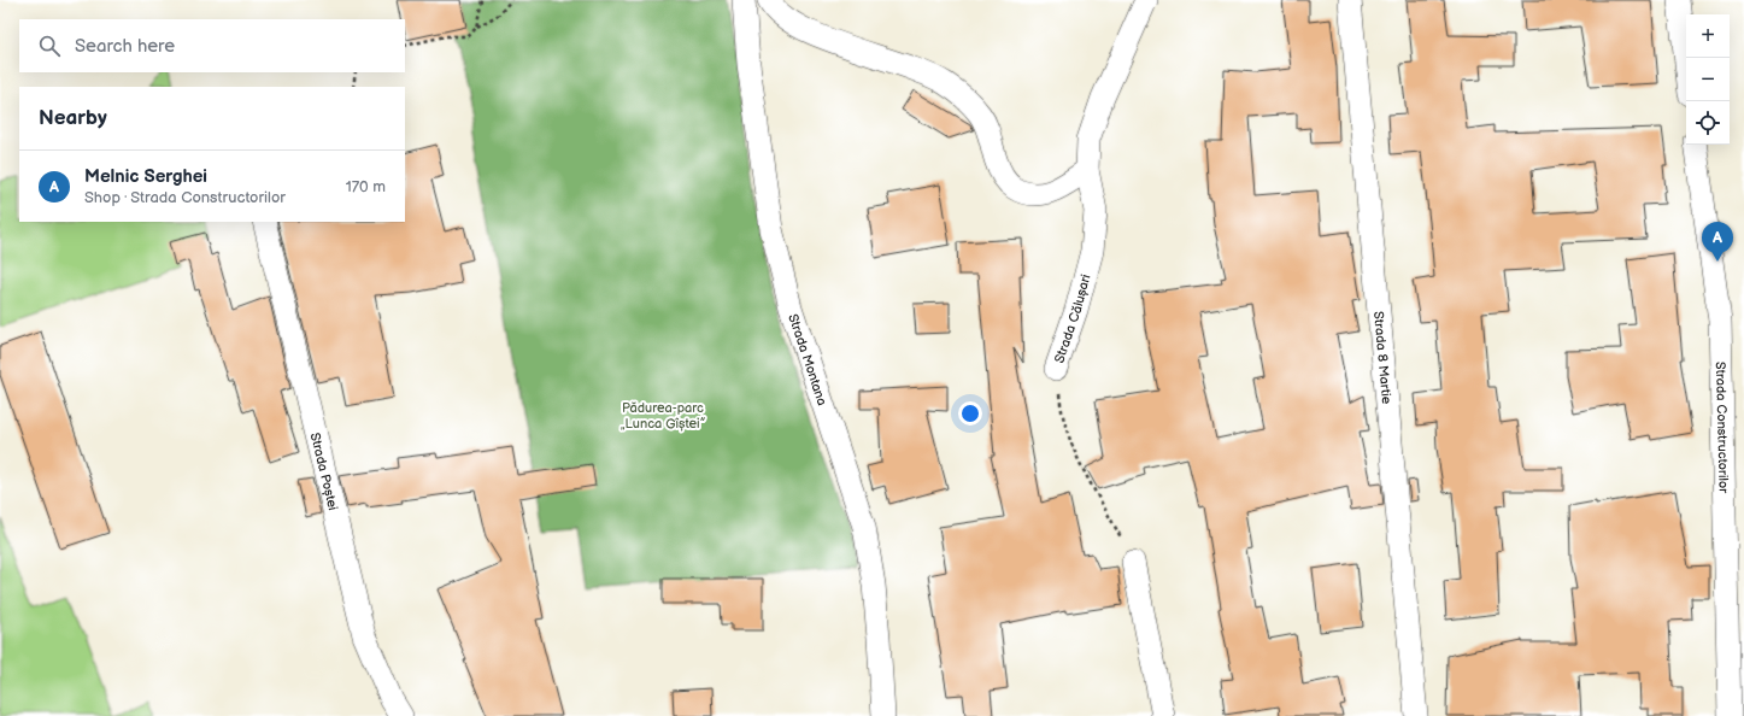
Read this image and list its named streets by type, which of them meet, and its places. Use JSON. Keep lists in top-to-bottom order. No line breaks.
{"streets":{"street":["Strada Călușari","Strada 8 Martie","Strada Montana","Strada Constructorilor","Strada Poștei"]},"parks":["Pădurea-parc „Lunca Gîștei”"],"page":{"map_buttons":["+","−"],"search":"Search here","heading":"Nearby","list":[{"mark":"A","name":"Melnic Serghei","note":"Shop · Strada Constructorilor","value":"170 m"}],"pins":"A"}}
